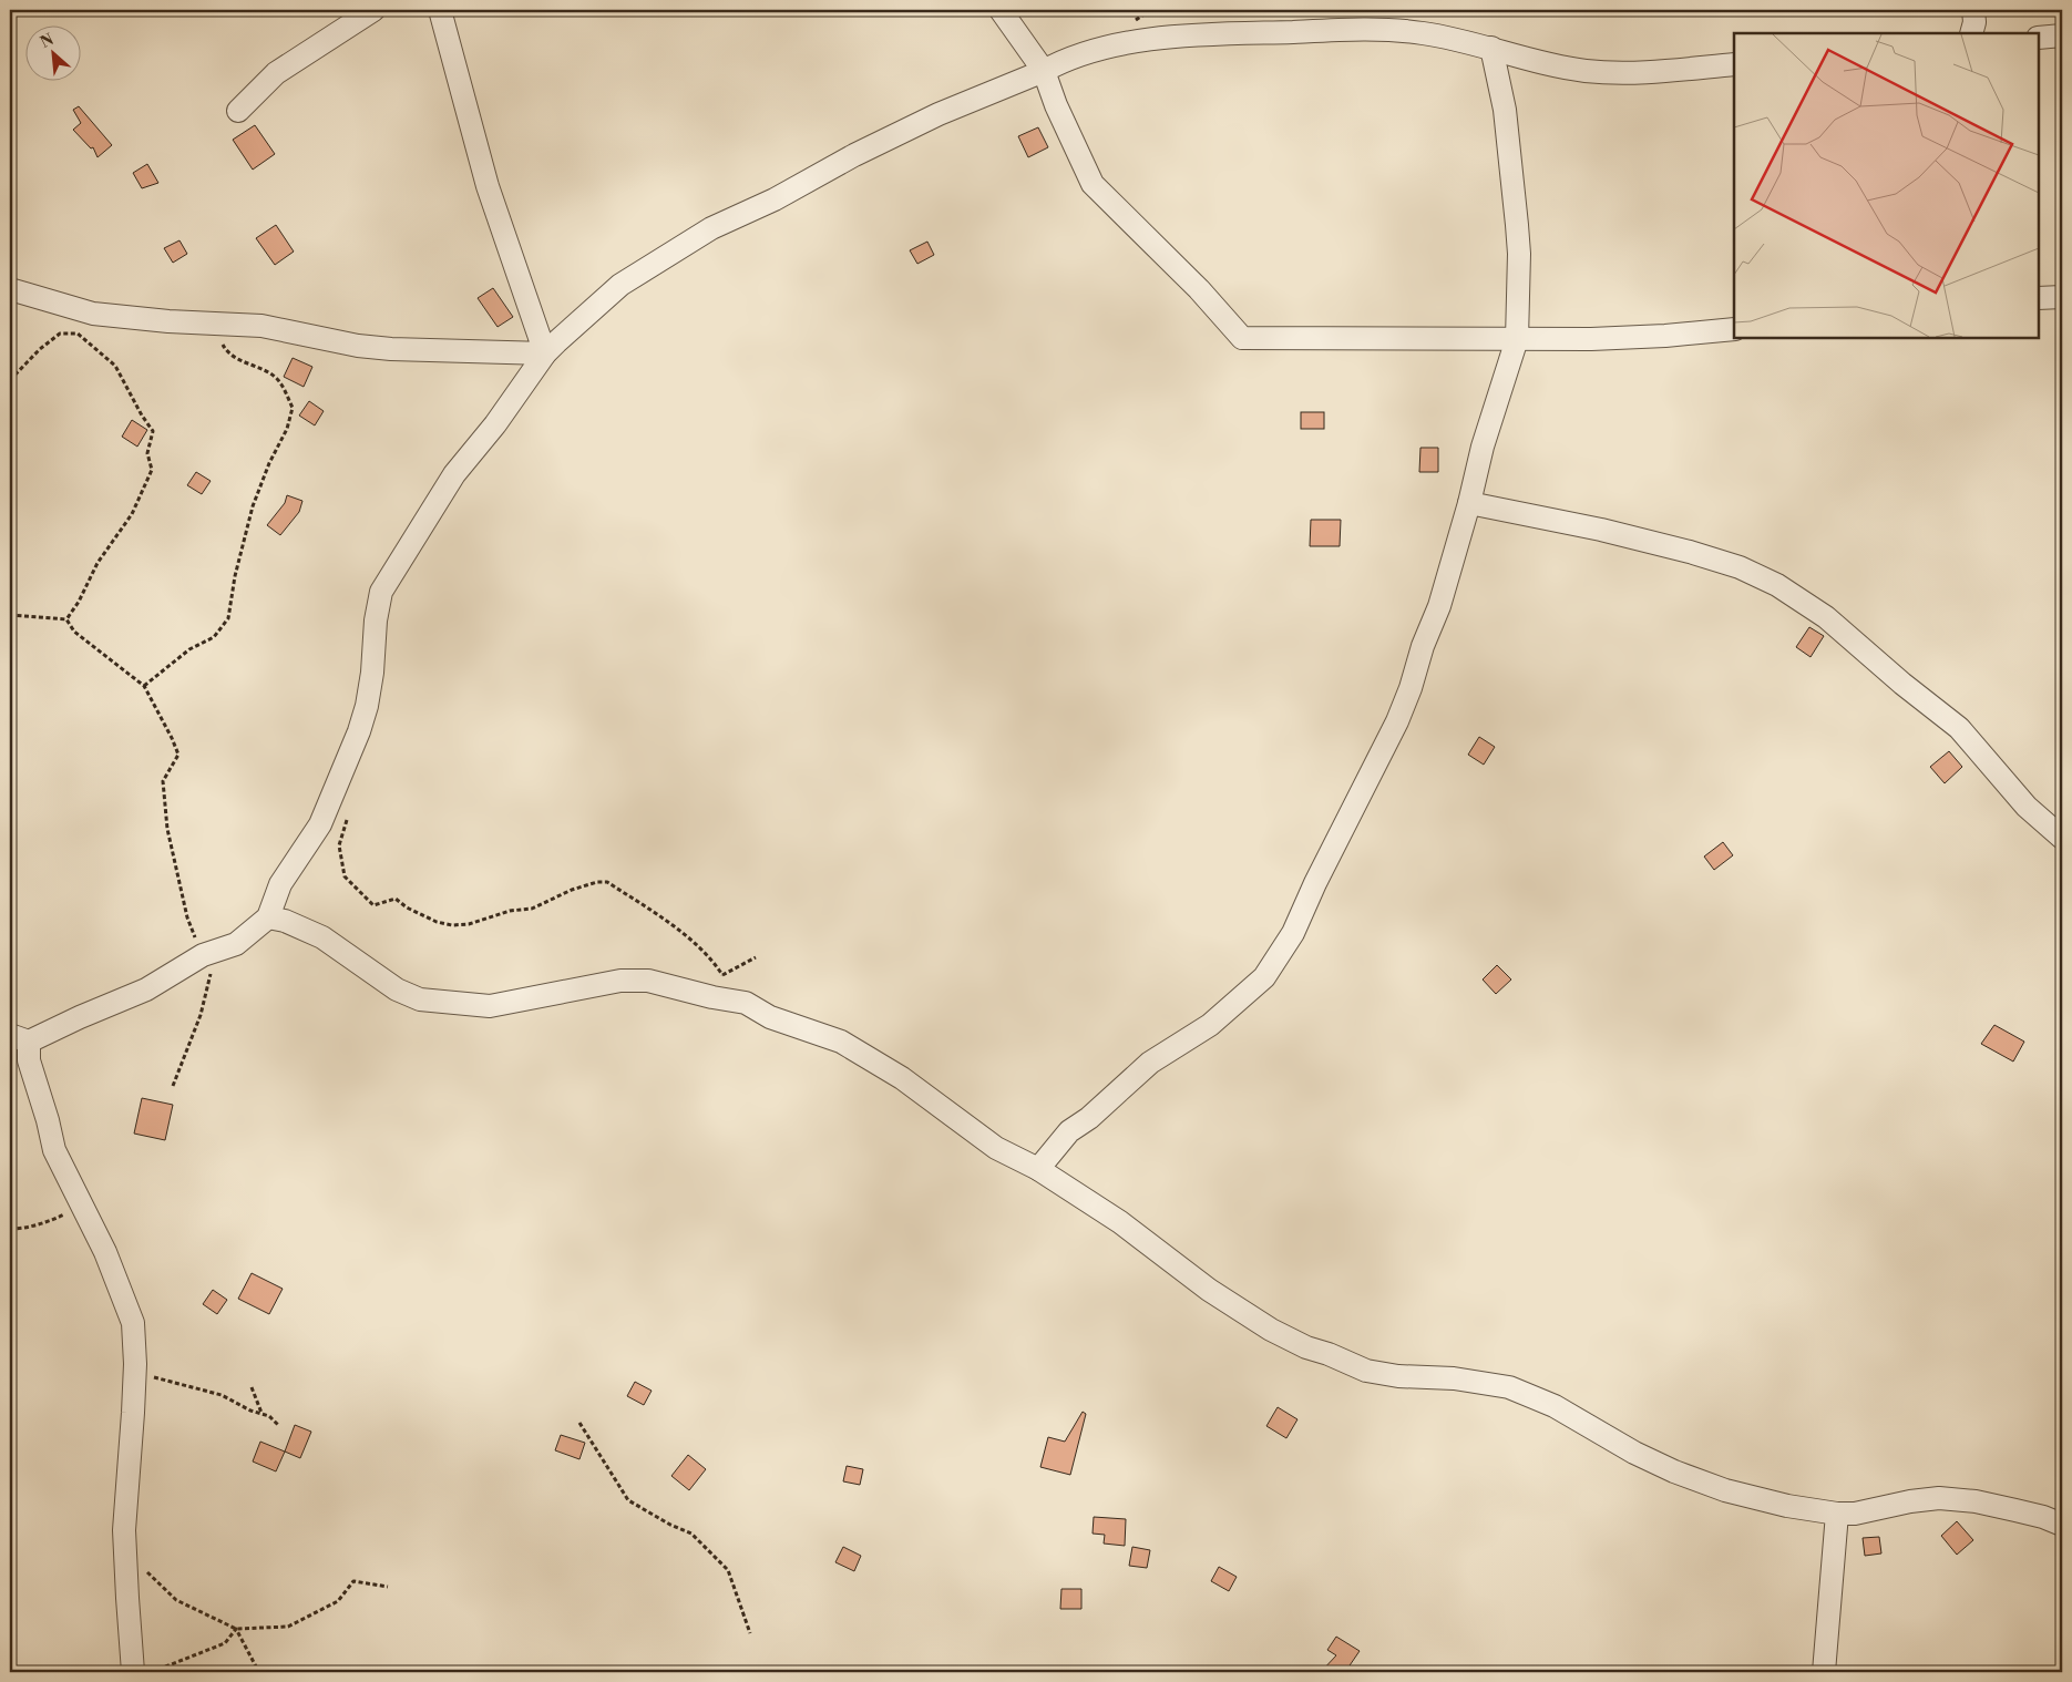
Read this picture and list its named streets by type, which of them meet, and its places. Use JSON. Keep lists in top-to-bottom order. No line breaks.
{"north":"top left"}
